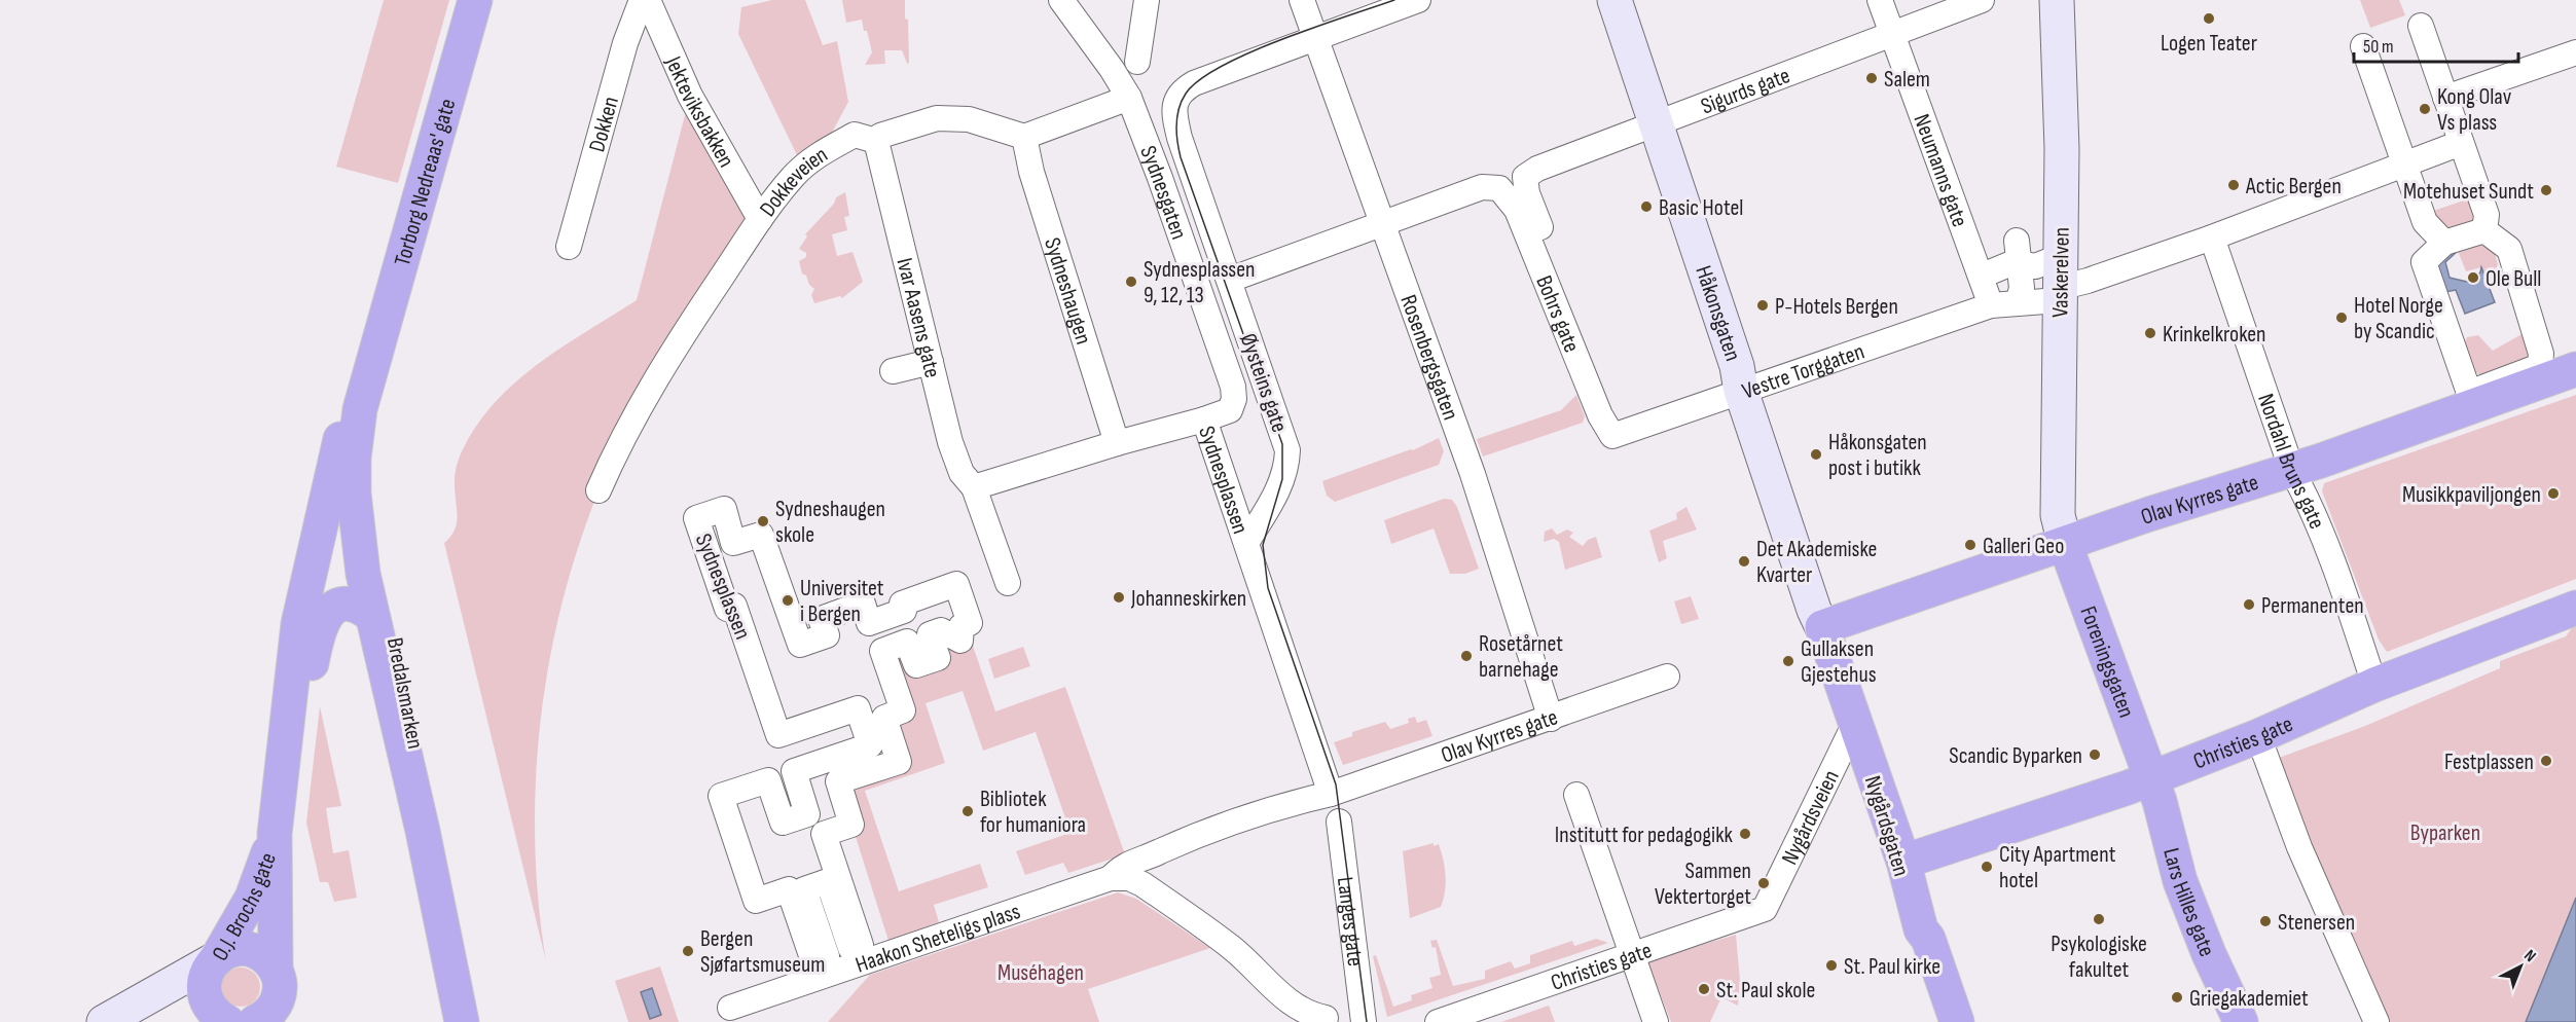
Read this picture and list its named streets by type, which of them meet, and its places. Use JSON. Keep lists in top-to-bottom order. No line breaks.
{"streets":{"highway":["Torborg Nedreaas' gate","Olav Kyrres gate","Foreningsgaten","Bredalsmarken","Christies gate","Nygårdsgaten","Lars Hilles gate","O.J. Brochs gate"],"main road":["Vaskerelven","Håkonsgaten"],"street":["Sigurds gate","Jekteviksbakken","Dokken","Neumanns gate","Dokkeveien","Sydnesgaten","Sydneshaugen","Bohrs gate","Ivar Aasens gate","Rosenbergsgaten","Vestre Torggaten","Øysteins gate","Nordahl Bruns gate","Sydnesplassen","Nygårdsveien","Langes gate","Haakon Sheteligs plass"]},"crossings":[["Sigurds gate","Neumanns gate"],["Sigurds gate","Bohrs gate"],["Sigurds gate","Håkonsgaten"],["Jekteviksbakken","Dokkeveien"],["Neumanns gate","Vestre Torggaten"],["Torborg Nedreaas' gate","Bredalsmarken"],["Torborg Nedreaas' gate","O.J. Brochs gate"],["Dokkeveien","Sydneshaugen"],["Dokkeveien","Ivar Aasens gate"],["Sydnesgaten","Sydnesplassen"],["Vaskerelven","Vestre Torggaten"],["Vaskerelven","Olav Kyrres gate"],["Vaskerelven","Foreningsgaten"],["Sydneshaugen","Sydnesplassen"],["Bohrs gate","Vestre Torggaten"],["Håkonsgaten","Vestre Torggaten"],["Håkonsgaten","Olav Kyrres gate"],["Håkonsgaten","Nygårdsgaten"],["Ivar Aasens gate","Sydnesplassen"],["Rosenbergsgaten","Øysteins gate"],["Rosenbergsgaten","Olav Kyrres gate"],["Øysteins gate","Sydnesplassen"],["Nordahl Bruns gate","Olav Kyrres gate"],["Nordahl Bruns gate","Christies gate"],["Sydnesplassen","Olav Kyrres gate"],["Sydnesplassen","Haakon Sheteligs plass"],["Olav Kyrres gate","Foreningsgaten"],["Olav Kyrres gate","Nygårdsgaten"],["Olav Kyrres gate","Haakon Sheteligs plass"],["Foreningsgaten","Christies gate"],["Foreningsgaten","Lars Hilles gate"],["Bredalsmarken","O.J. Brochs gate"],["Christies gate","Nygårdsveien"],["Christies gate","Nygårdsgaten"],["Christies gate","Lars Hilles gate"],["Nygårdsveien","Nygårdsgaten"]],"parks":["Byparken","Muséhagen"],"places":["Logen Teater","Salem","Kong Olav Vs plass","Actic Bergen","Motehuset Sundt","Basic Hotel","Ole Bull","Sydnesplassen 9, 12, 13","P-Hotels Bergen","Hotel Norge by Scandic","Krinkelkroken","Håkonsgaten post i butikk","Musikkpaviljongen","Sydneshaugen skole","Galleri Geo","Det Akademiske Kvarter","Johanneskirken","Universitet i Bergen","Permanenten","Rosetårnet barnehage","Gullaksen Gjestehus","Scandic Byparken","Festplassen","Bibliotek for humaniora","Institutt for pedagogikk","City Apartment hotel","Sammen Vektertorget","Psykologiske fakultet","Stenersen","Bergen Sjøfartsmuseum","St. Paul kirke","St. Paul skole","Griegakademiet"],"scale_bar":"50 m","north":"top right"}
